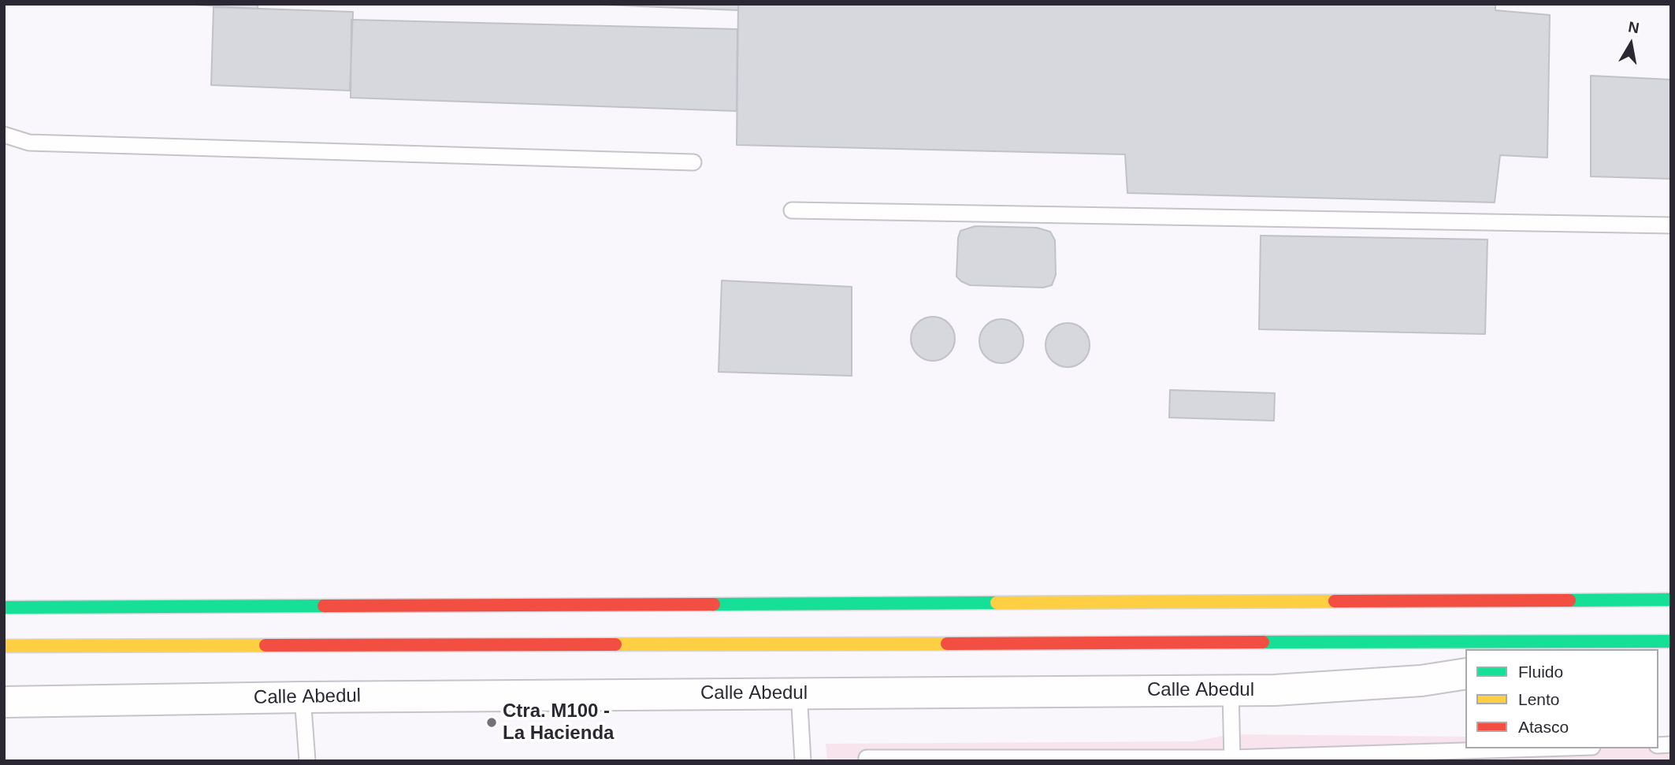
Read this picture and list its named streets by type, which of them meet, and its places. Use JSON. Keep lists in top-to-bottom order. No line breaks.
{"streets":{"street":["Calle Abedul"]},"places":["Ctra. M100 - La Hacienda"],"legend":["Fluido","Lento","Atasco"],"north":"top"}
